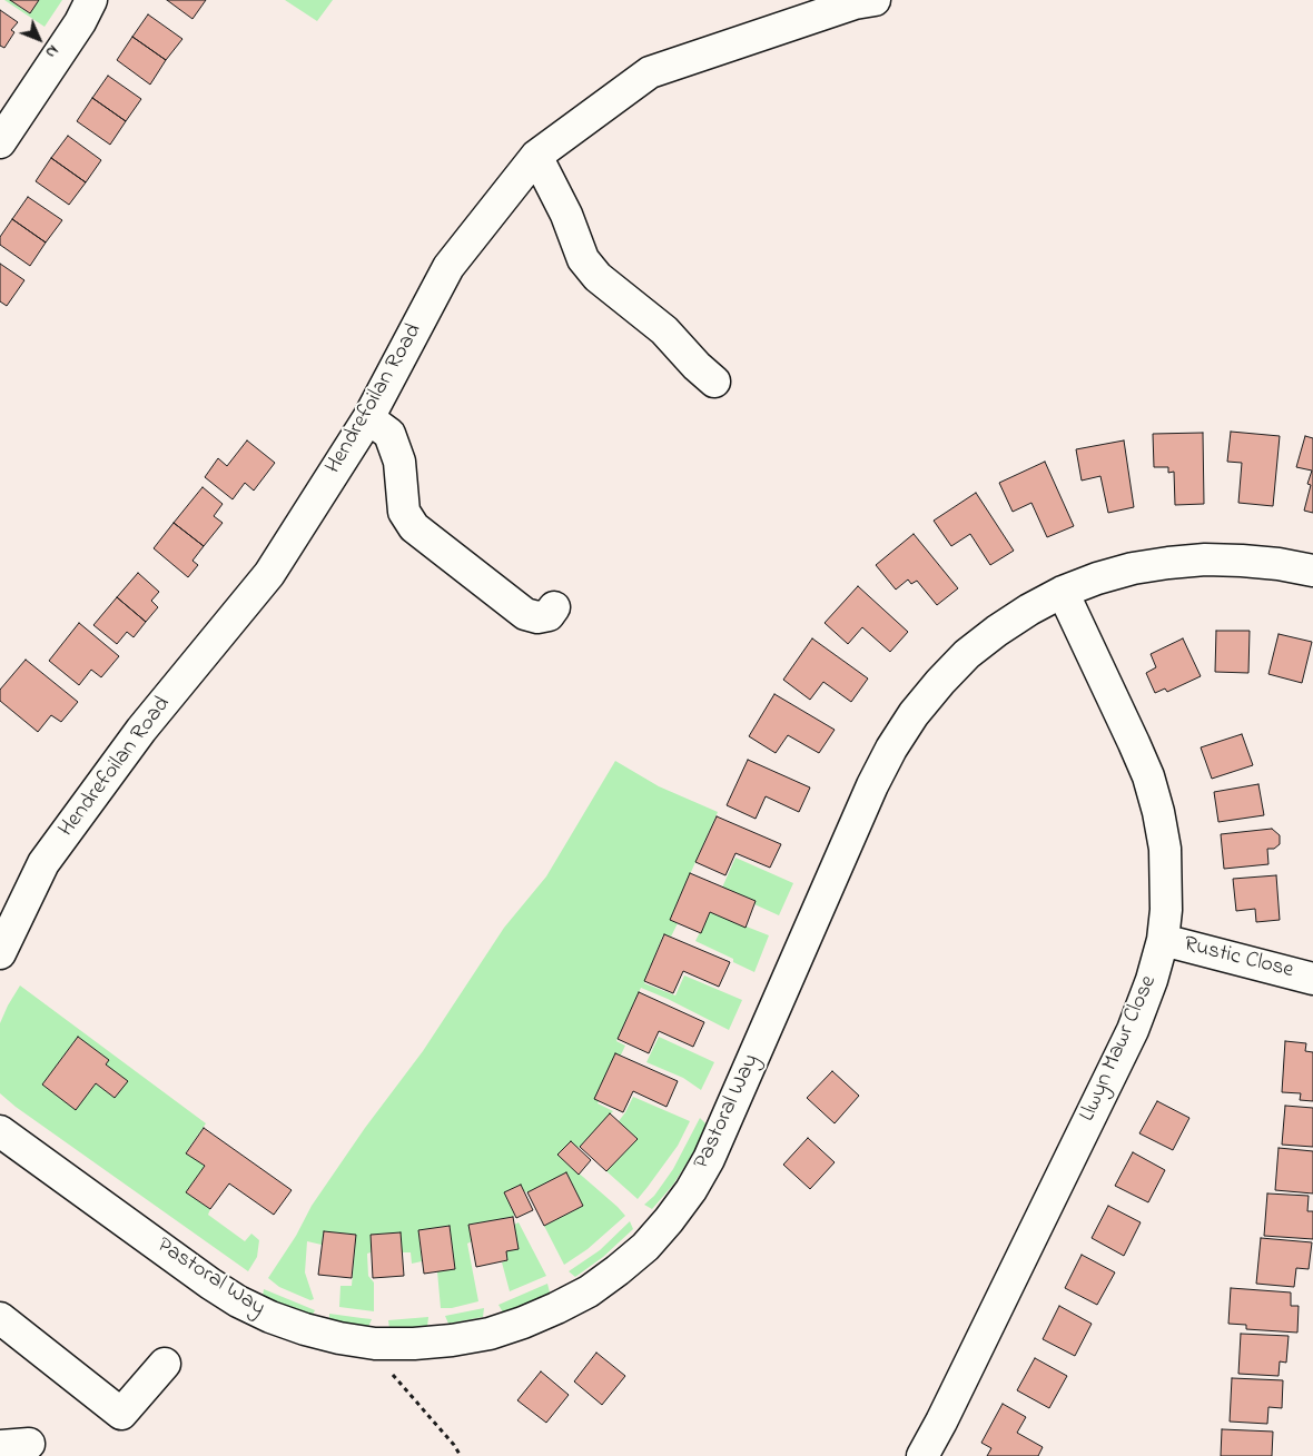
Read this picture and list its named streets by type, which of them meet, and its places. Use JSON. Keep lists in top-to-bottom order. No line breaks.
{"streets":{"street":["Hendrefoilan Road","Rustic Close","Llwyn Mawr Close","Pastoral Way"]},"crossings":[["Rustic Close","Llwyn Mawr Close"],["Llwyn Mawr Close","Pastoral Way"]],"north":"bottom right"}
